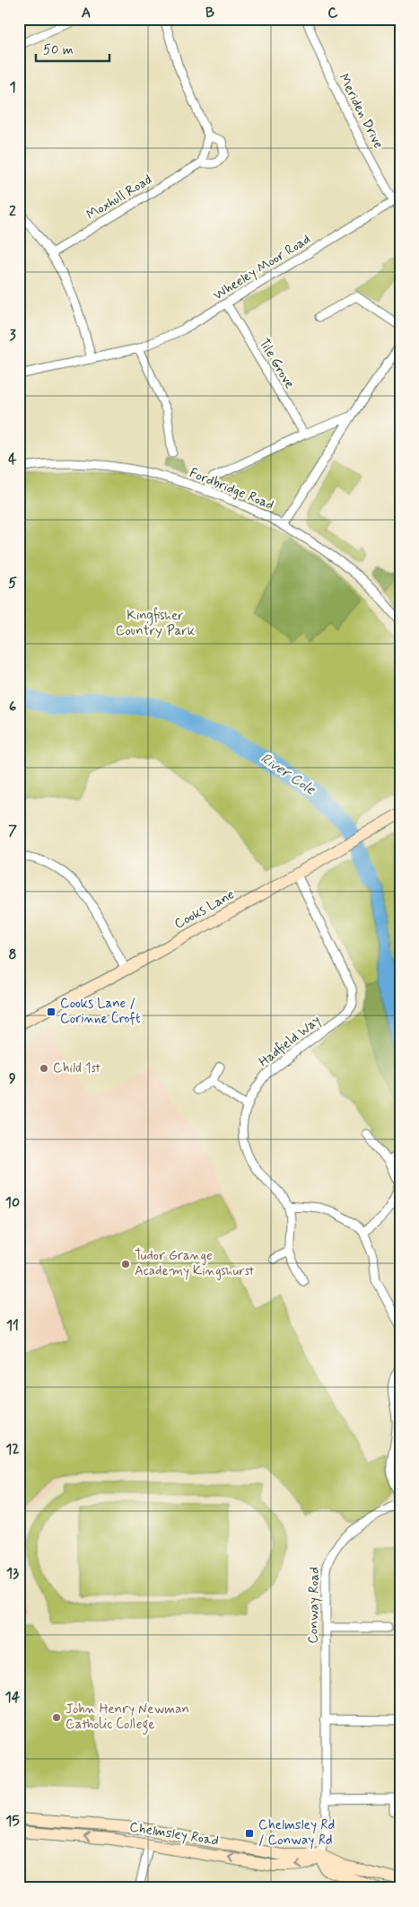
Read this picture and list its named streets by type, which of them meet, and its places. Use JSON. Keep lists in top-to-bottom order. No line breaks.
{"streets":{"street":["Meriden Drive","Moxhull Road","Wheeley Moor Road","Tile Grove","Fordbridge Road","Cooks Lane","Hadfield Way","Conway Road","Chelmsley Road"]},"crossings":[["Meriden Drive","Wheeley Moor Road"],["Wheeley Moor Road","Tile Grove"],["Cooks Lane","Hadfield Way"],["Conway Road","Chelmsley Road"]],"water":["River Cole"],"parks":["Kingfisher Country Park"],"places":{"transit":["Cooks Lane / Corinne Croft","Chelmsley Rd / Conway Rd"],"other":["Child 1st","Tudor Grange Academy Kingshurst","John Henry Newman Catholic College"]},"scale_bar":"50 m","grid":{"columns":["A","B","C"],"rows":["1","2","3","4","5","6","7","8","9","10","11","12","13","14","15"]}}
